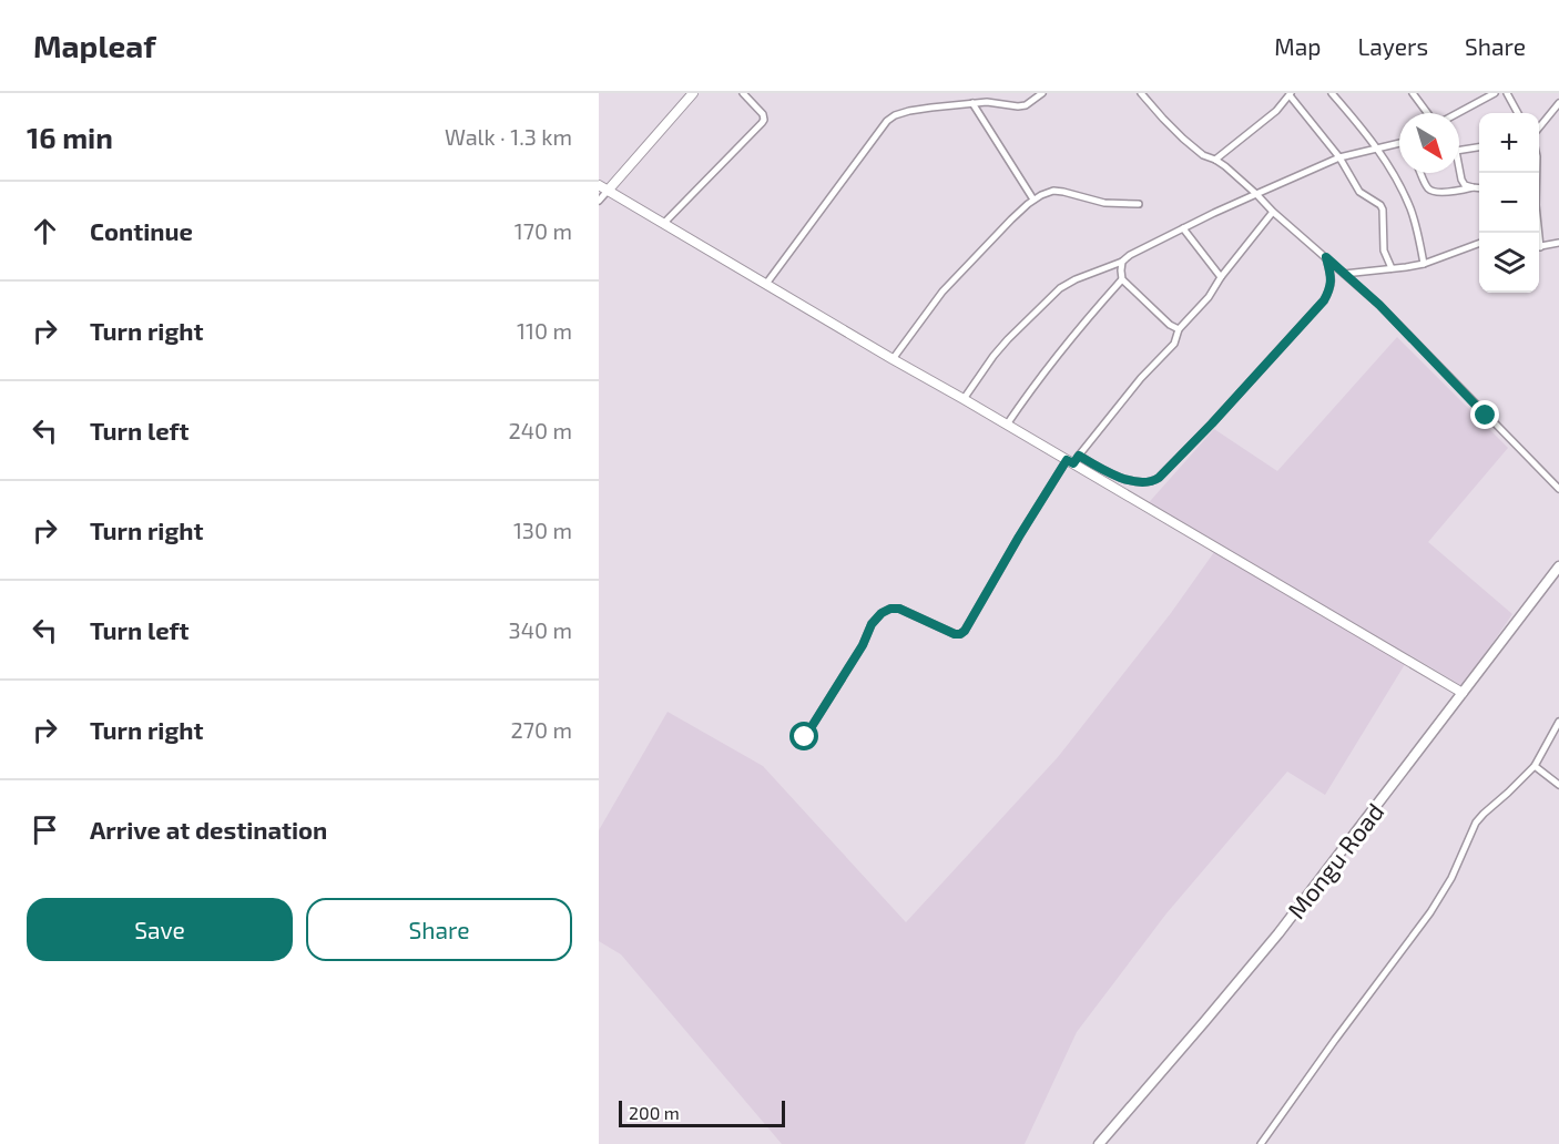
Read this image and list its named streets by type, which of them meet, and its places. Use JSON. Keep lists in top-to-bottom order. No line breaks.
{"streets":{"main road":["Mongu Road"]},"scale_bar":"200 m","north":"bottom right","page":{"header":"Mapleaf","nav":["Map","Layers","Share"],"heading":["16 min","Walk · 1.3 km"],"map_buttons":["+","−"],"list":[["Continue","170 m"],["Turn right","110 m"],["Turn left","240 m"],["Turn right","130 m"],["Turn left","340 m"],["Turn right","270 m"],"Arrive at destination"],"buttons":["Save","Share"],"scale":"200 m"}}
